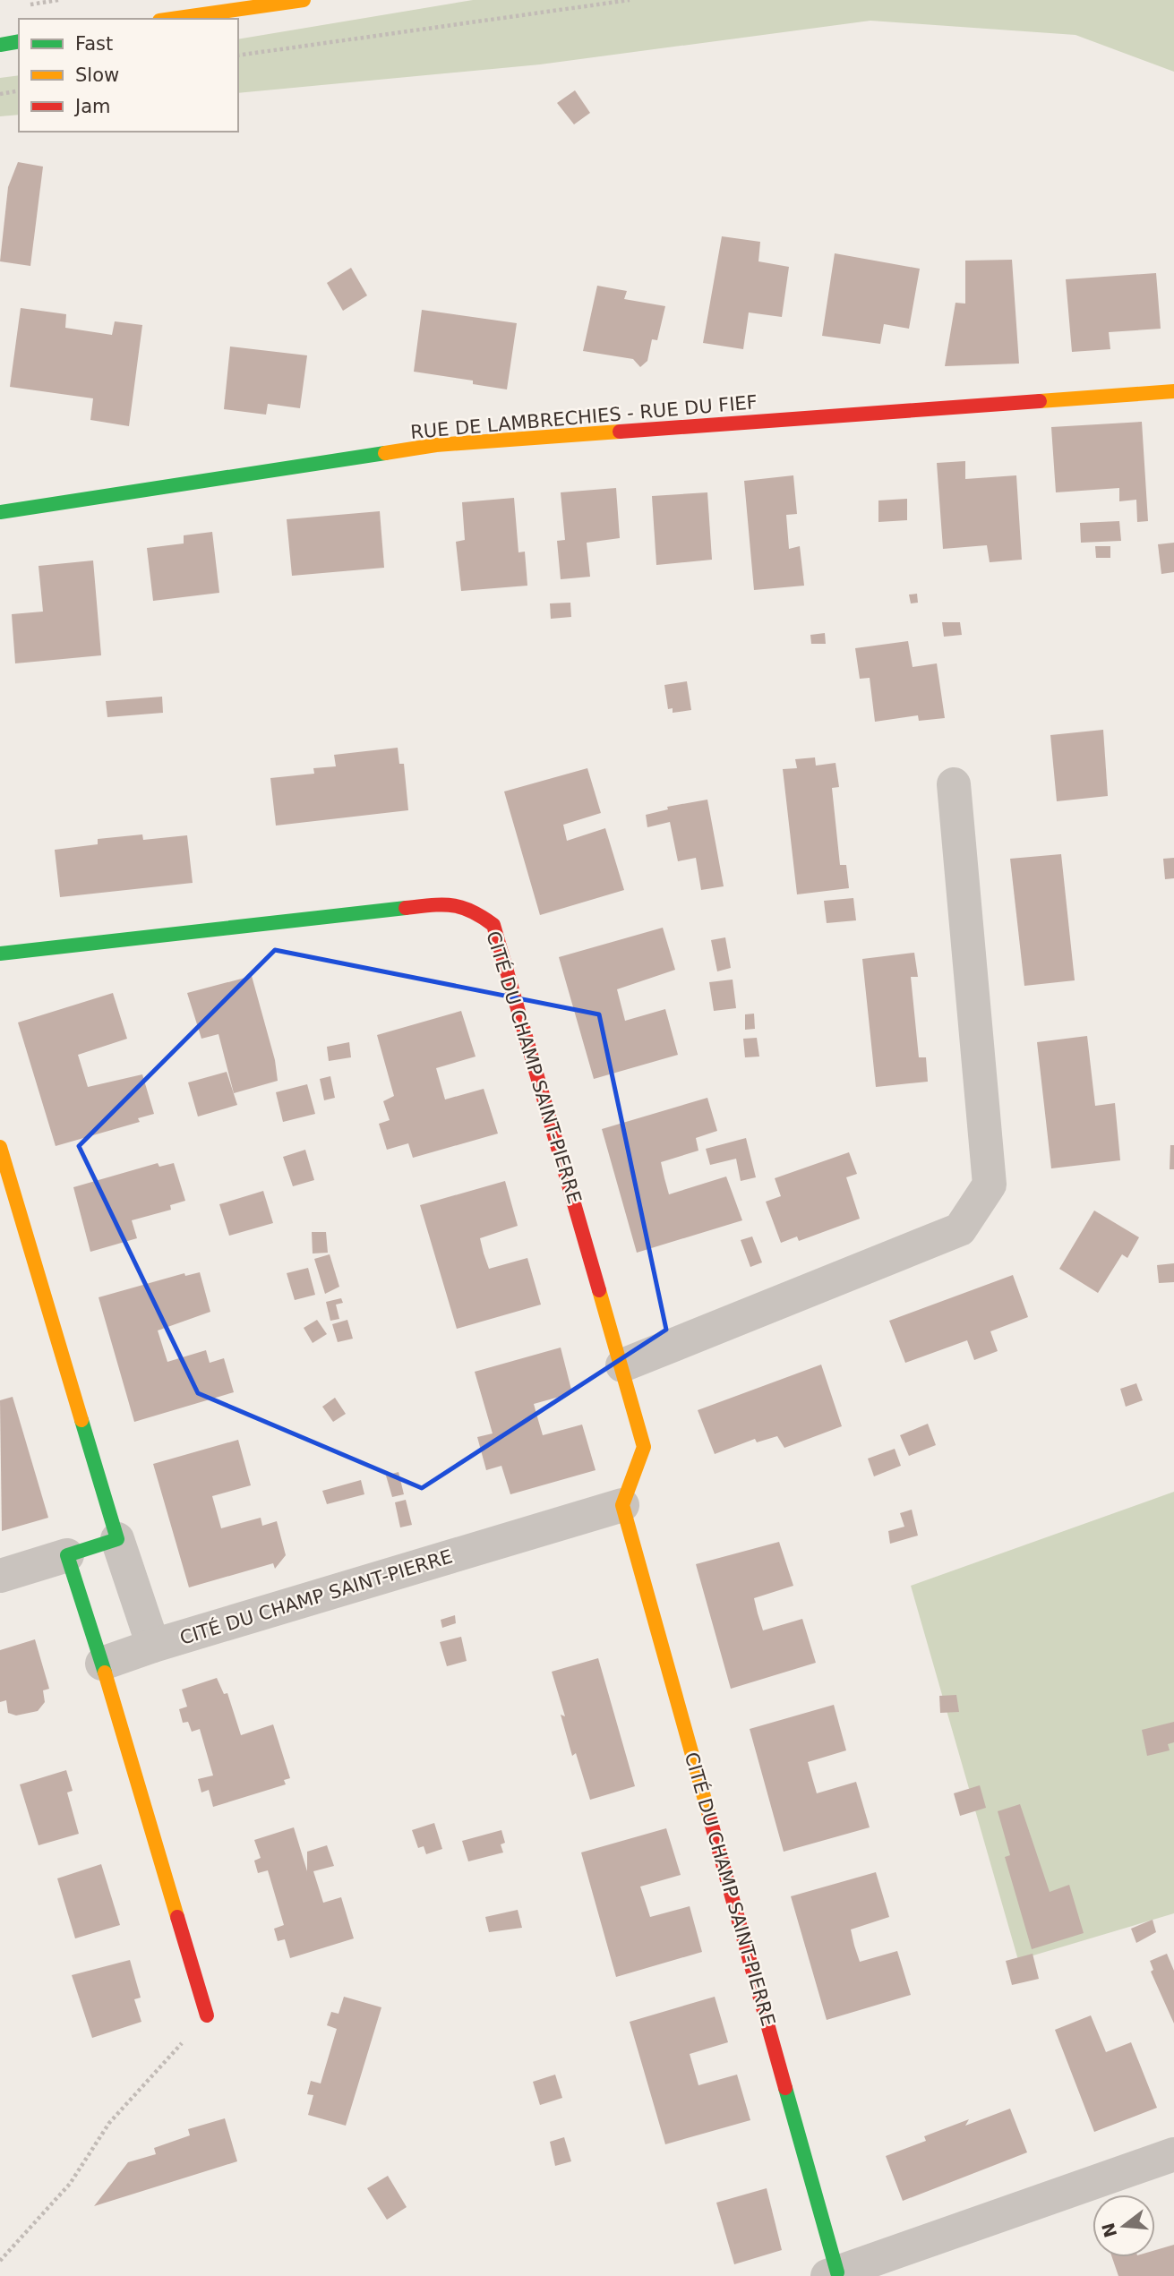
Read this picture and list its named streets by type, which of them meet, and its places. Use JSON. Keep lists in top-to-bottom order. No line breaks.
{"streets":{"street":["RUE DE LAMBRECHIES - RUE DU FIEF","CITÉ DU CHAMP SAINT-PIERRE"]},"legend":["Fast","Slow","Jam"],"north":"left"}
